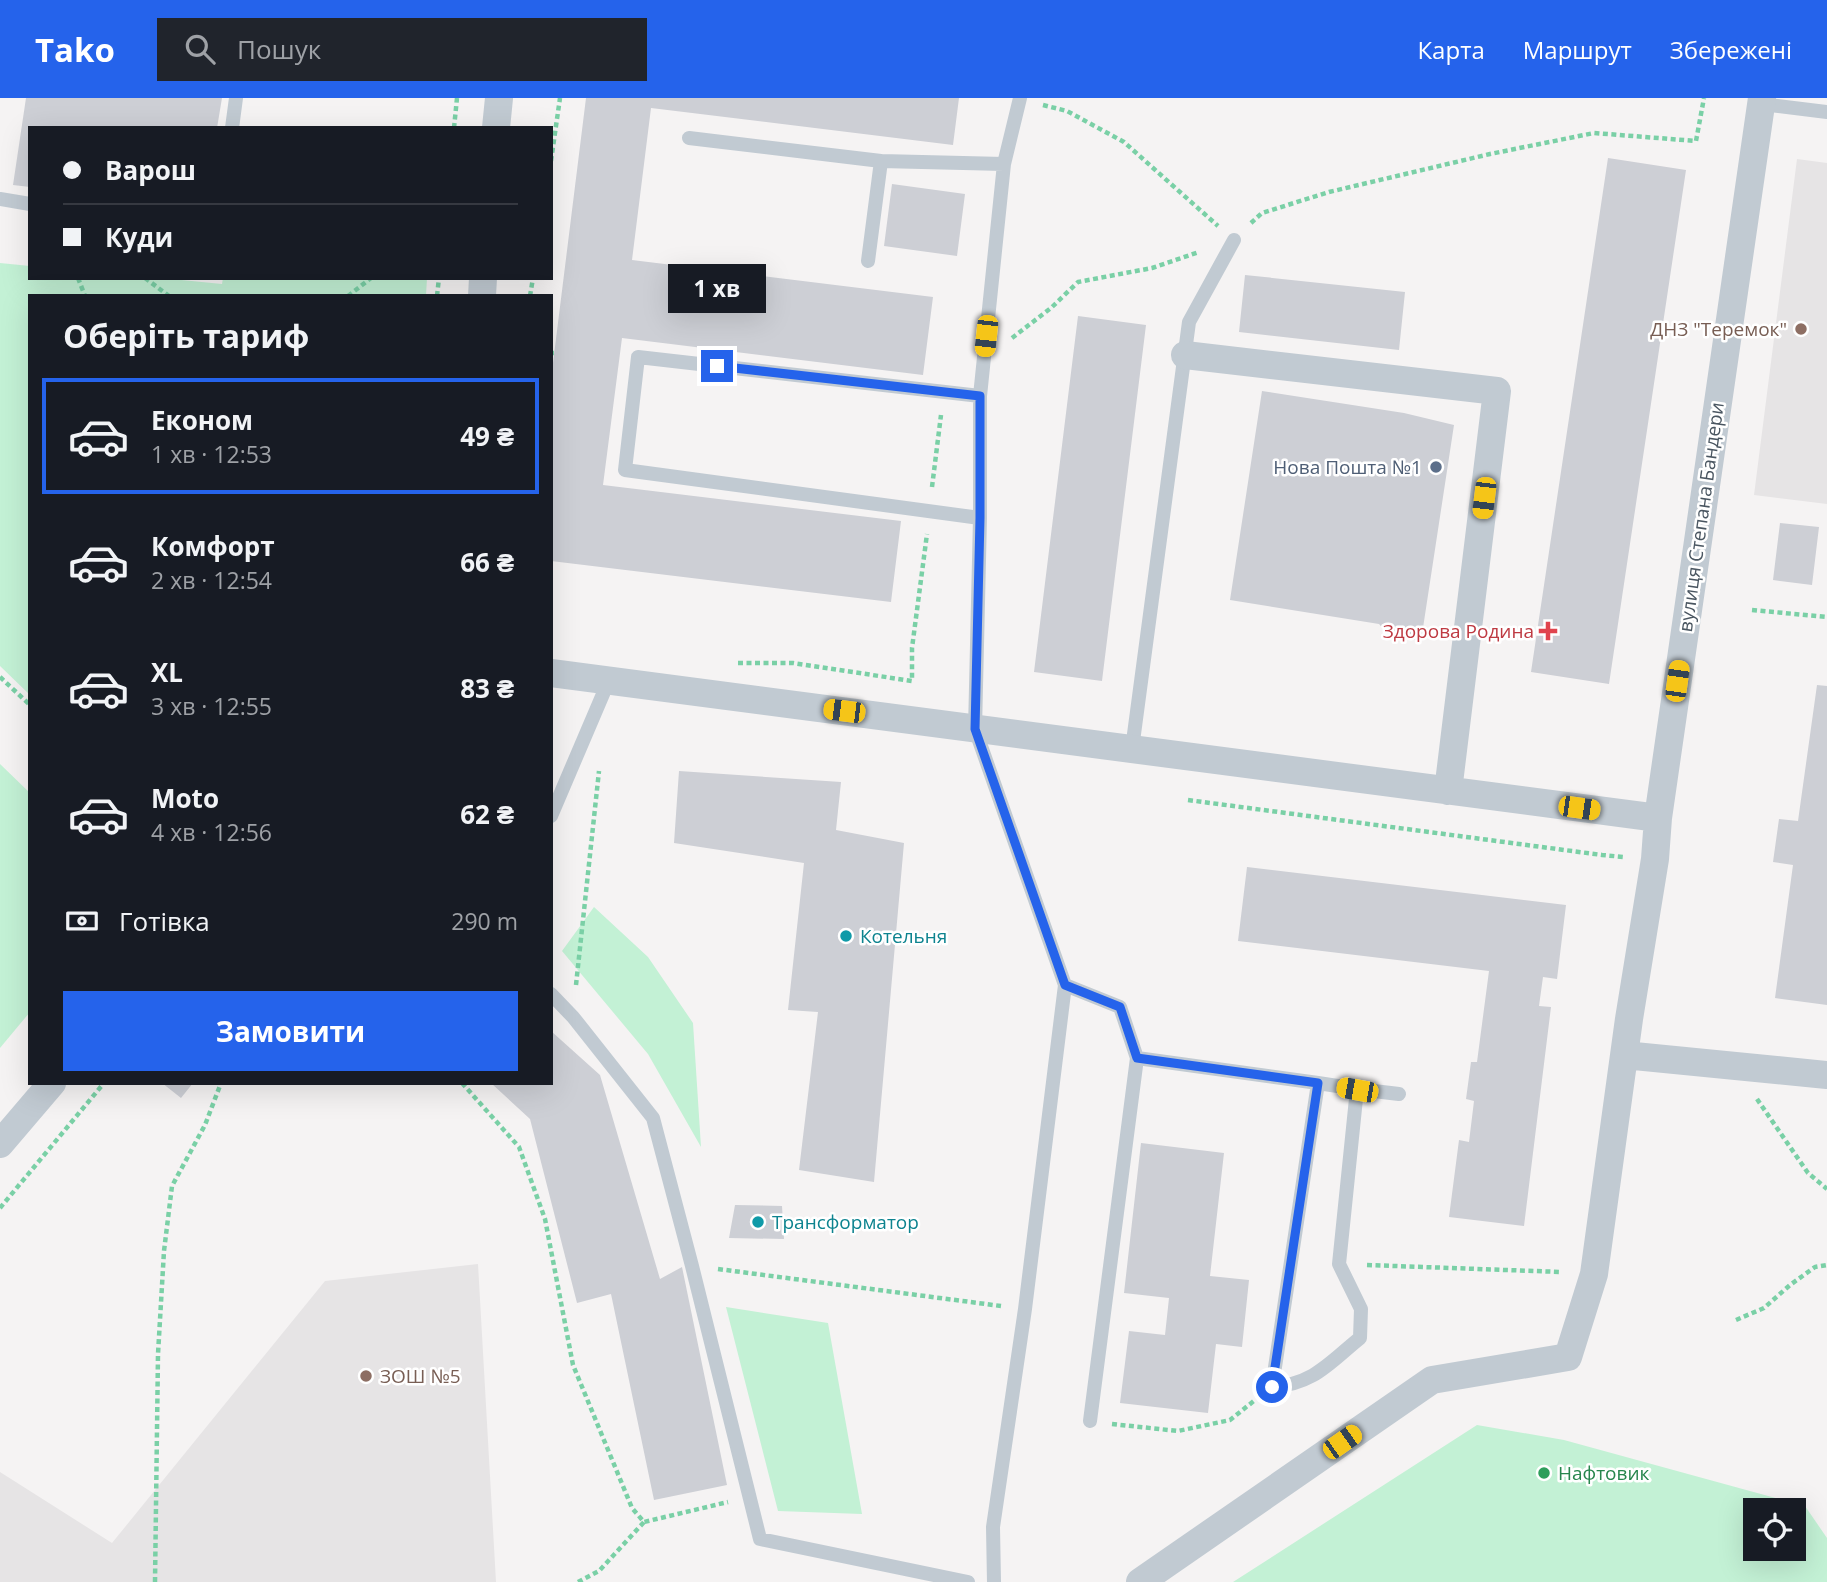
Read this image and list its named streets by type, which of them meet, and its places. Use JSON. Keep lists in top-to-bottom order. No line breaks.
{"streets":{"street":["вулиця Степана Бандери"]},"places":{"other":["ДНЗ \"Теремок\"","Нова Пошта №1","Котельня","Трансформатор","ЗОШ №5","Нафтовик"],"health":["Здорова Родина"]},"page":{"header":"Tako","search":"Пошук","nav":["Карта","Маршрут","Збережені"],"banner":["Варош","Куди"],"bubble":"1 хв","heading":"Оберіть тариф","list":[{"name":"Економ","note":"1 хв · 12:53","value":"49 ₴"},{"name":"Комфорт","note":"2 хв · 12:54","value":"66 ₴"},{"name":"XL","note":"3 хв · 12:55","value":"83 ₴"},{"name":"Moto","note":"4 хв · 12:56","value":"62 ₴"}],"pay":["Готівка","290 m"],"buttons":"Замовити"}}
